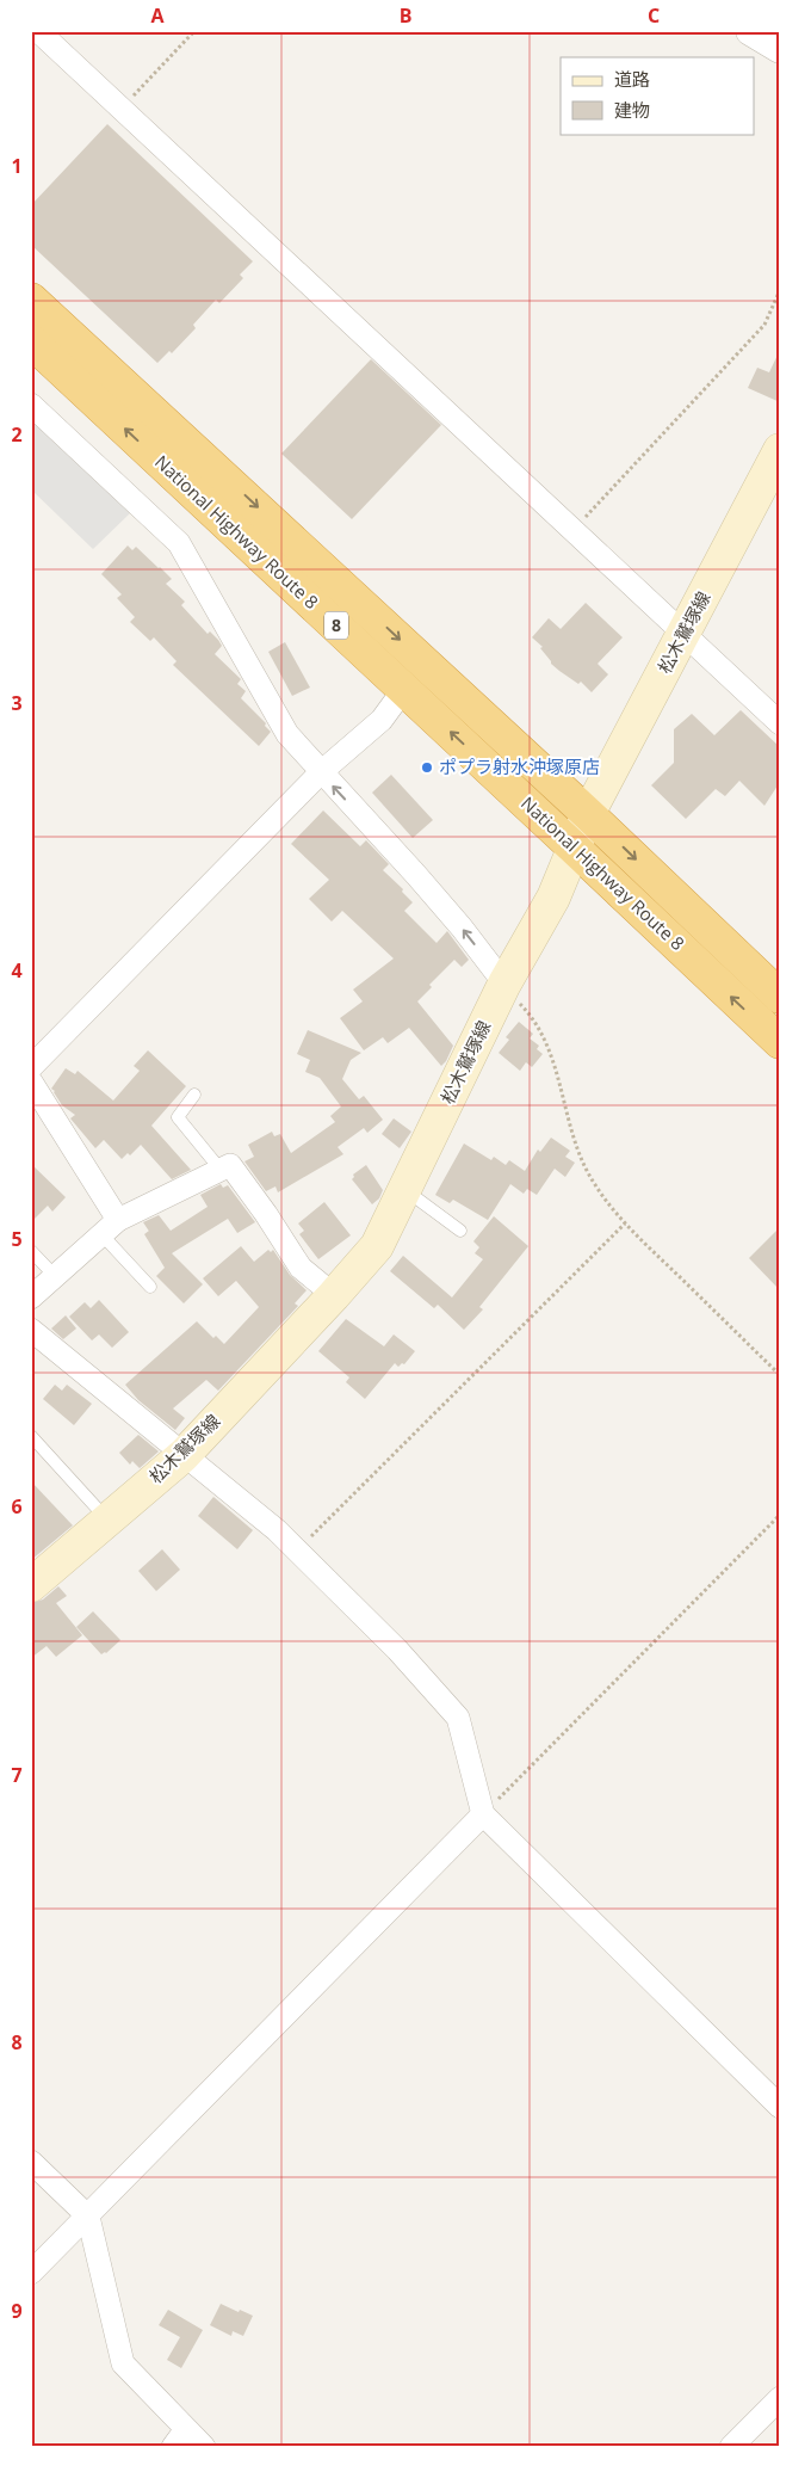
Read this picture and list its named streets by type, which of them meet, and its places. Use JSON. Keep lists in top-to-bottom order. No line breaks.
{"streets":{"highway":["National Highway Route 8","8"],"main road":["松木鷲塚線"]},"crossings":[["National Highway Route 8","松木鷲塚線"]],"places":["ポプラ射水沖塚原店"],"legend":["道路","建物"],"grid":{"columns":["A","B","C"],"rows":["1","2","3","4","5","6","7","8","9"]}}
